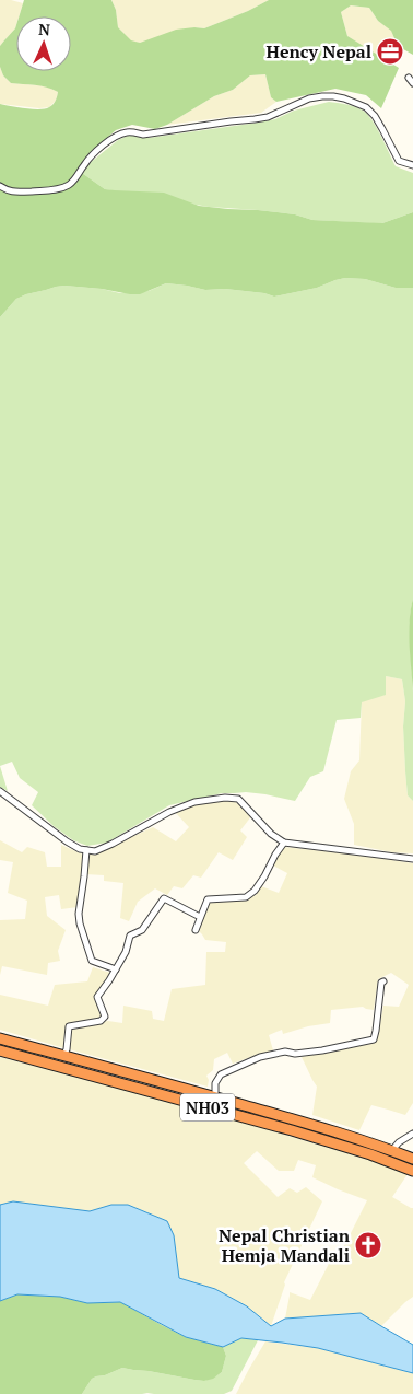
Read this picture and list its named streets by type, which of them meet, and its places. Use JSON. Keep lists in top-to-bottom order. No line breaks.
{"streets":{"highway":["NH03"]},"places":{"office":["Hency Nepal"],"church":["Nepal Christian Hemja Mandali"]},"north":"top"}
